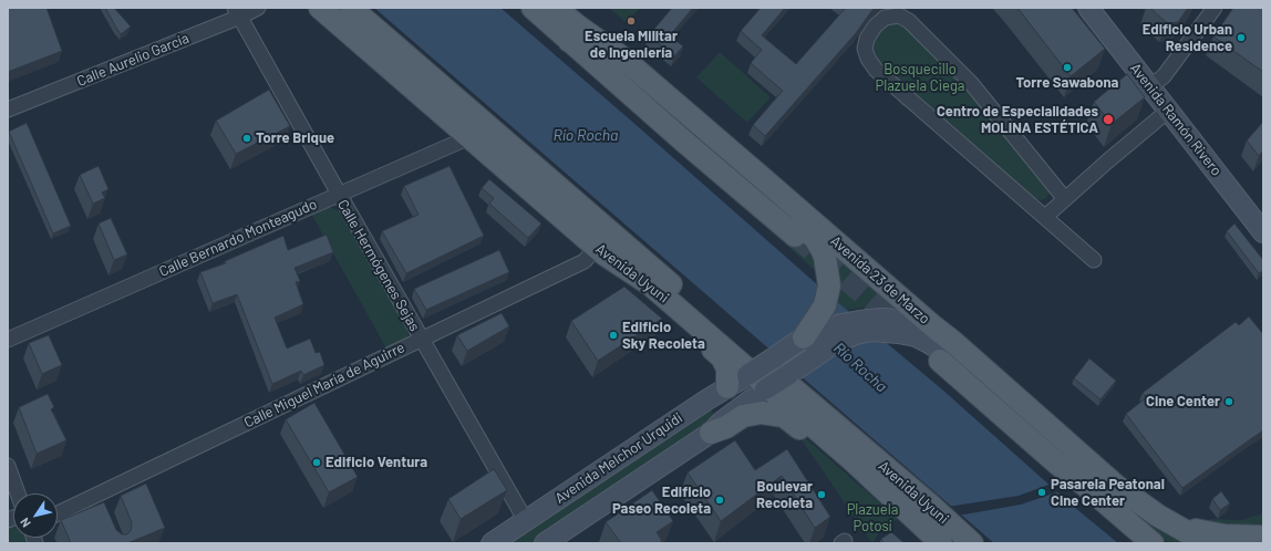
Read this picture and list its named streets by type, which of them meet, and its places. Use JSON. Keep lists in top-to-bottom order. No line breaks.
{"streets":{"main road":["Avenida Ramón Rivero","Avenida Uyuni","Avenida 23 de Marzo","Avenida Melchor Urquidi"],"street":["Calle Aurelio García","Calle Bernardo Monteagudo","Calle Hermógenes Sejas","Calle Miguel María de Aguirre"]},"crossings":[["Calle Aurelio García","Calle Hermógenes Sejas"],["Calle Bernardo Monteagudo","Calle Hermógenes Sejas"],["Calle Bernardo Monteagudo","Avenida Uyuni"],["Calle Hermógenes Sejas","Calle Miguel María de Aguirre"],["Calle Hermógenes Sejas","Avenida Melchor Urquidi"],["Avenida Uyuni","Calle Miguel María de Aguirre"]],"water":["Río Rocha"],"parks":["Bosquecillo Plazuela Ciega","Plazuela Potosí"],"places":["Escuela Militar de Ingeniería","Edificio Urban Residence","Torre Sawabona","Centro de Especialidades MOLINA ESTÉTICA","Torre Brique","Edificio Sky Recoleta","Cine Center","Edificio Ventura","Pasarela Peatonal Cine Center","Boulevar Recoleta","Edificio Paseo Recoleta"],"north":"bottom left"}
